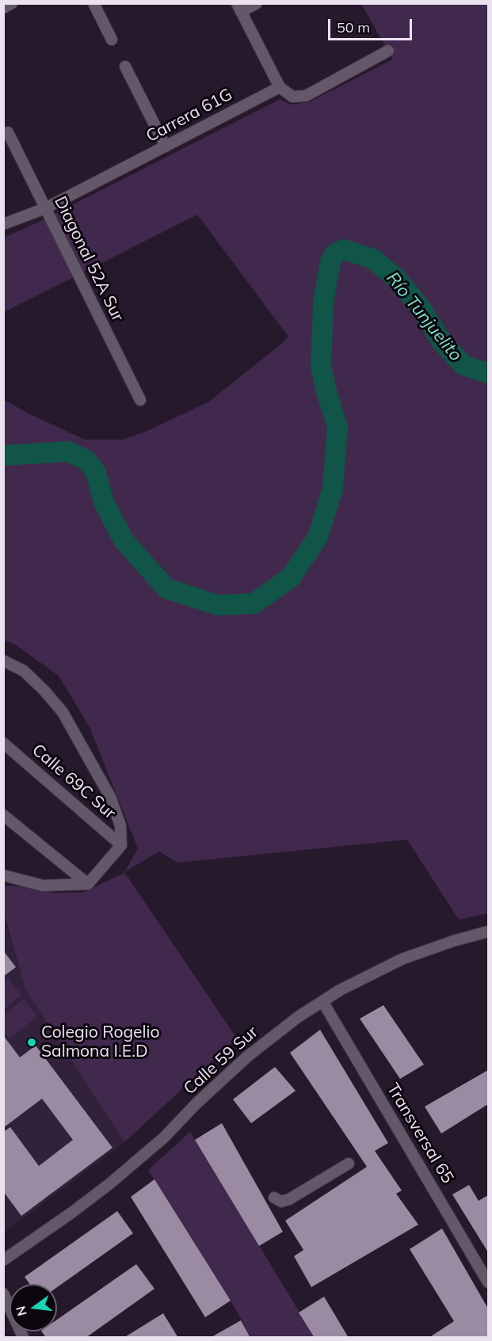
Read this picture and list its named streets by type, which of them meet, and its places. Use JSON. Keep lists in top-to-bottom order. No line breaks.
{"streets":{"street":["Carrera 61G","Diagonal 52A Sur","Calle 69C Sur","Calle 59 Sur","Transversal 65"]},"crossings":[["Carrera 61G","Diagonal 52A Sur"],["Calle 59 Sur","Transversal 65"]],"water":["Río Tunjuelito"],"places":["Colegio Rogelio Salmona I.E.D"],"scale_bar":"50 m","north":"left"}
